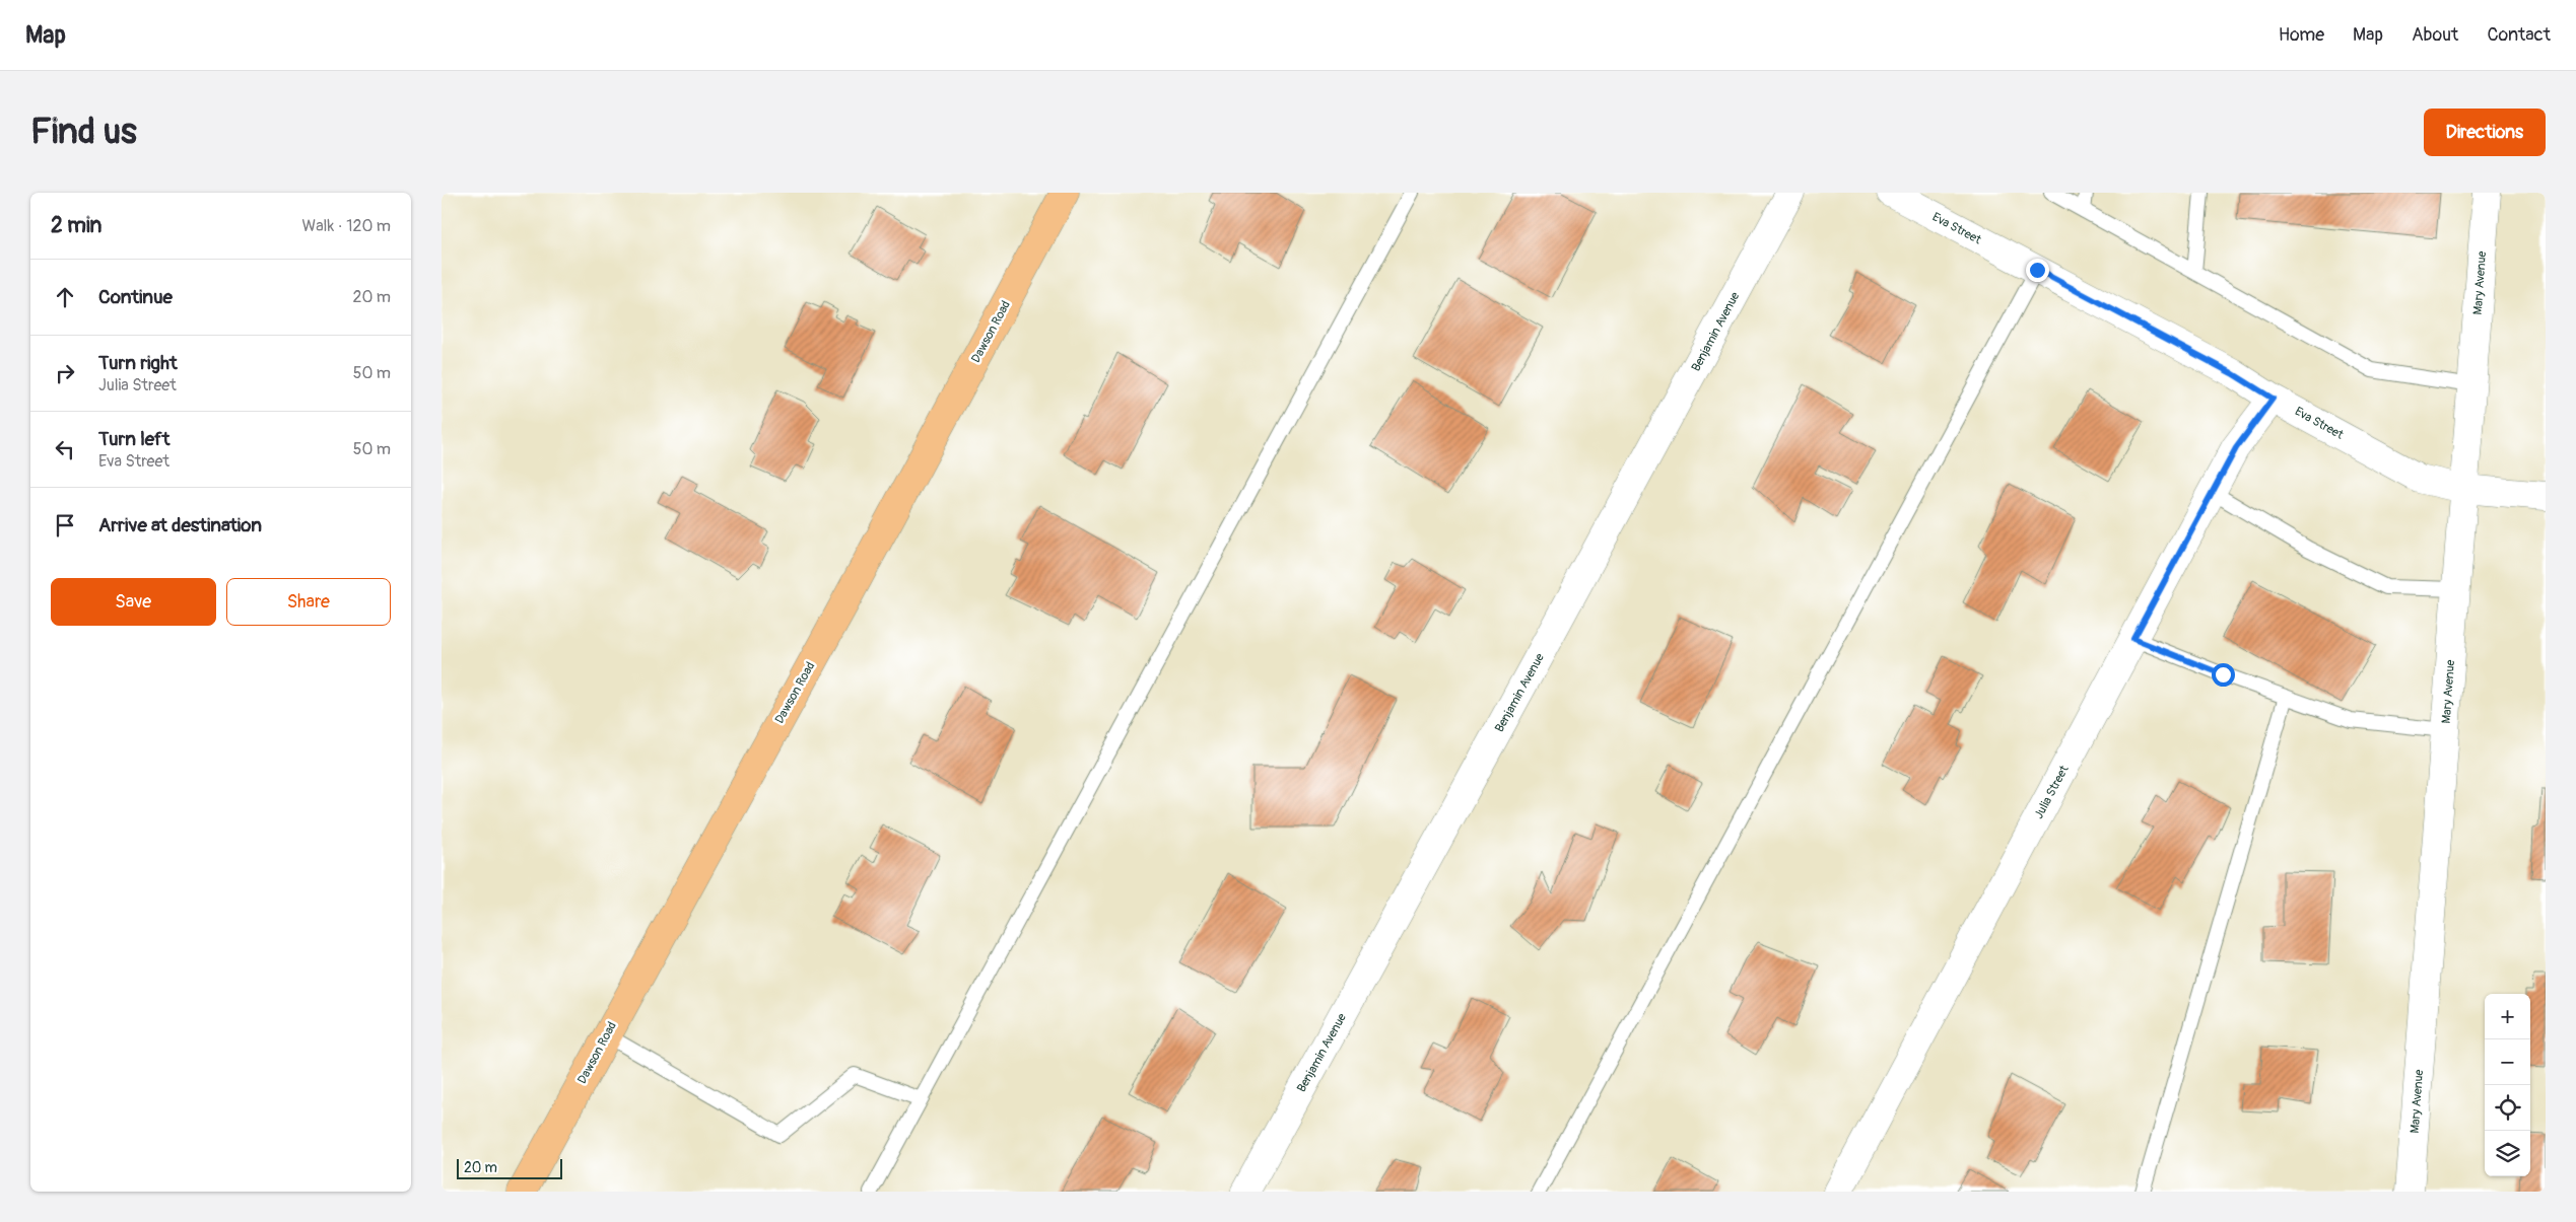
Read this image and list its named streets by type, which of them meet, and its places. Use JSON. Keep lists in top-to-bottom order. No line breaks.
{"streets":{"main road":["Dawson Road"],"street":["Eva Street","Mary Avenue","Benjamin Avenue","Julia Street"]},"crossings":[["Eva Street","Mary Avenue"],["Eva Street","Julia Street"]],"scale_bar":"20 m","page":{"header":"Map","nav":["Home","Map","About","Contact"],"buttons":["Directions",["Save","Share"]],"title":"Find us","heading":["2 min","Walk · 120 m"],"list":[["Continue","20 m"],["Turn right","Julia Street","50 m"],["Turn left","Eva Street","50 m"],"Arrive at destination"],"map_buttons":["+","−"],"scale":"20 m"}}
